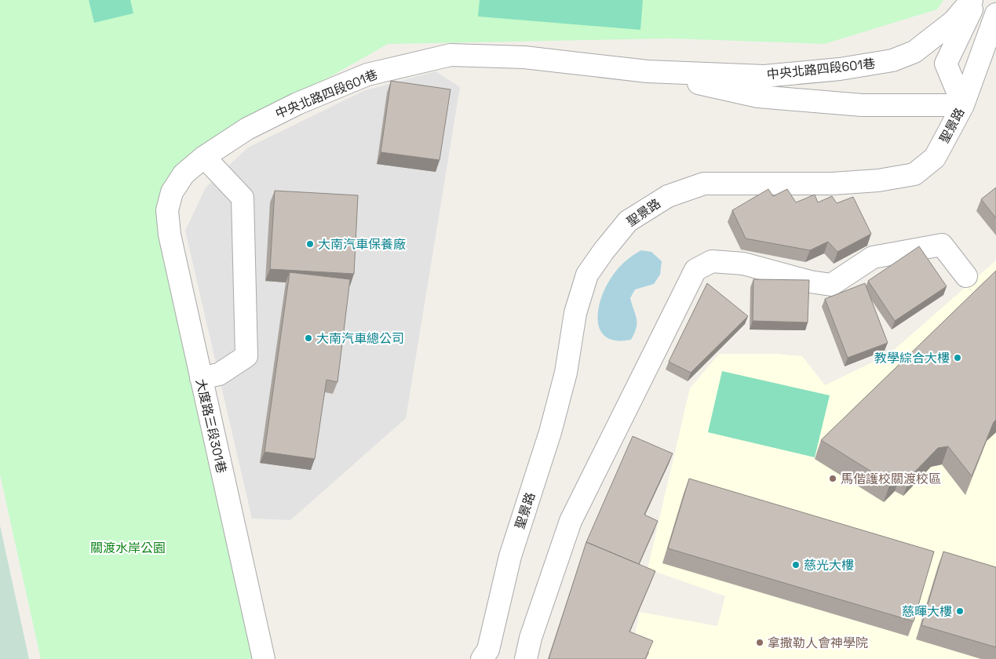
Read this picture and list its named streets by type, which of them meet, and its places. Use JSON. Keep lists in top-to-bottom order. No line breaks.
{"streets":{"street":["中央北路四段601巷","聖景路","大度路三段301巷"]},"crossings":[["中央北路四段601巷","聖景路"],["中央北路四段601巷","大度路三段301巷"]],"parks":["關渡水岸公園"],"places":["大南汽車保養廠","大南汽車總公司","教學綜合大樓","馬偕護校關渡校區","慈光大樓","慈暉大樓","拿撒勒人會神學院"]}
